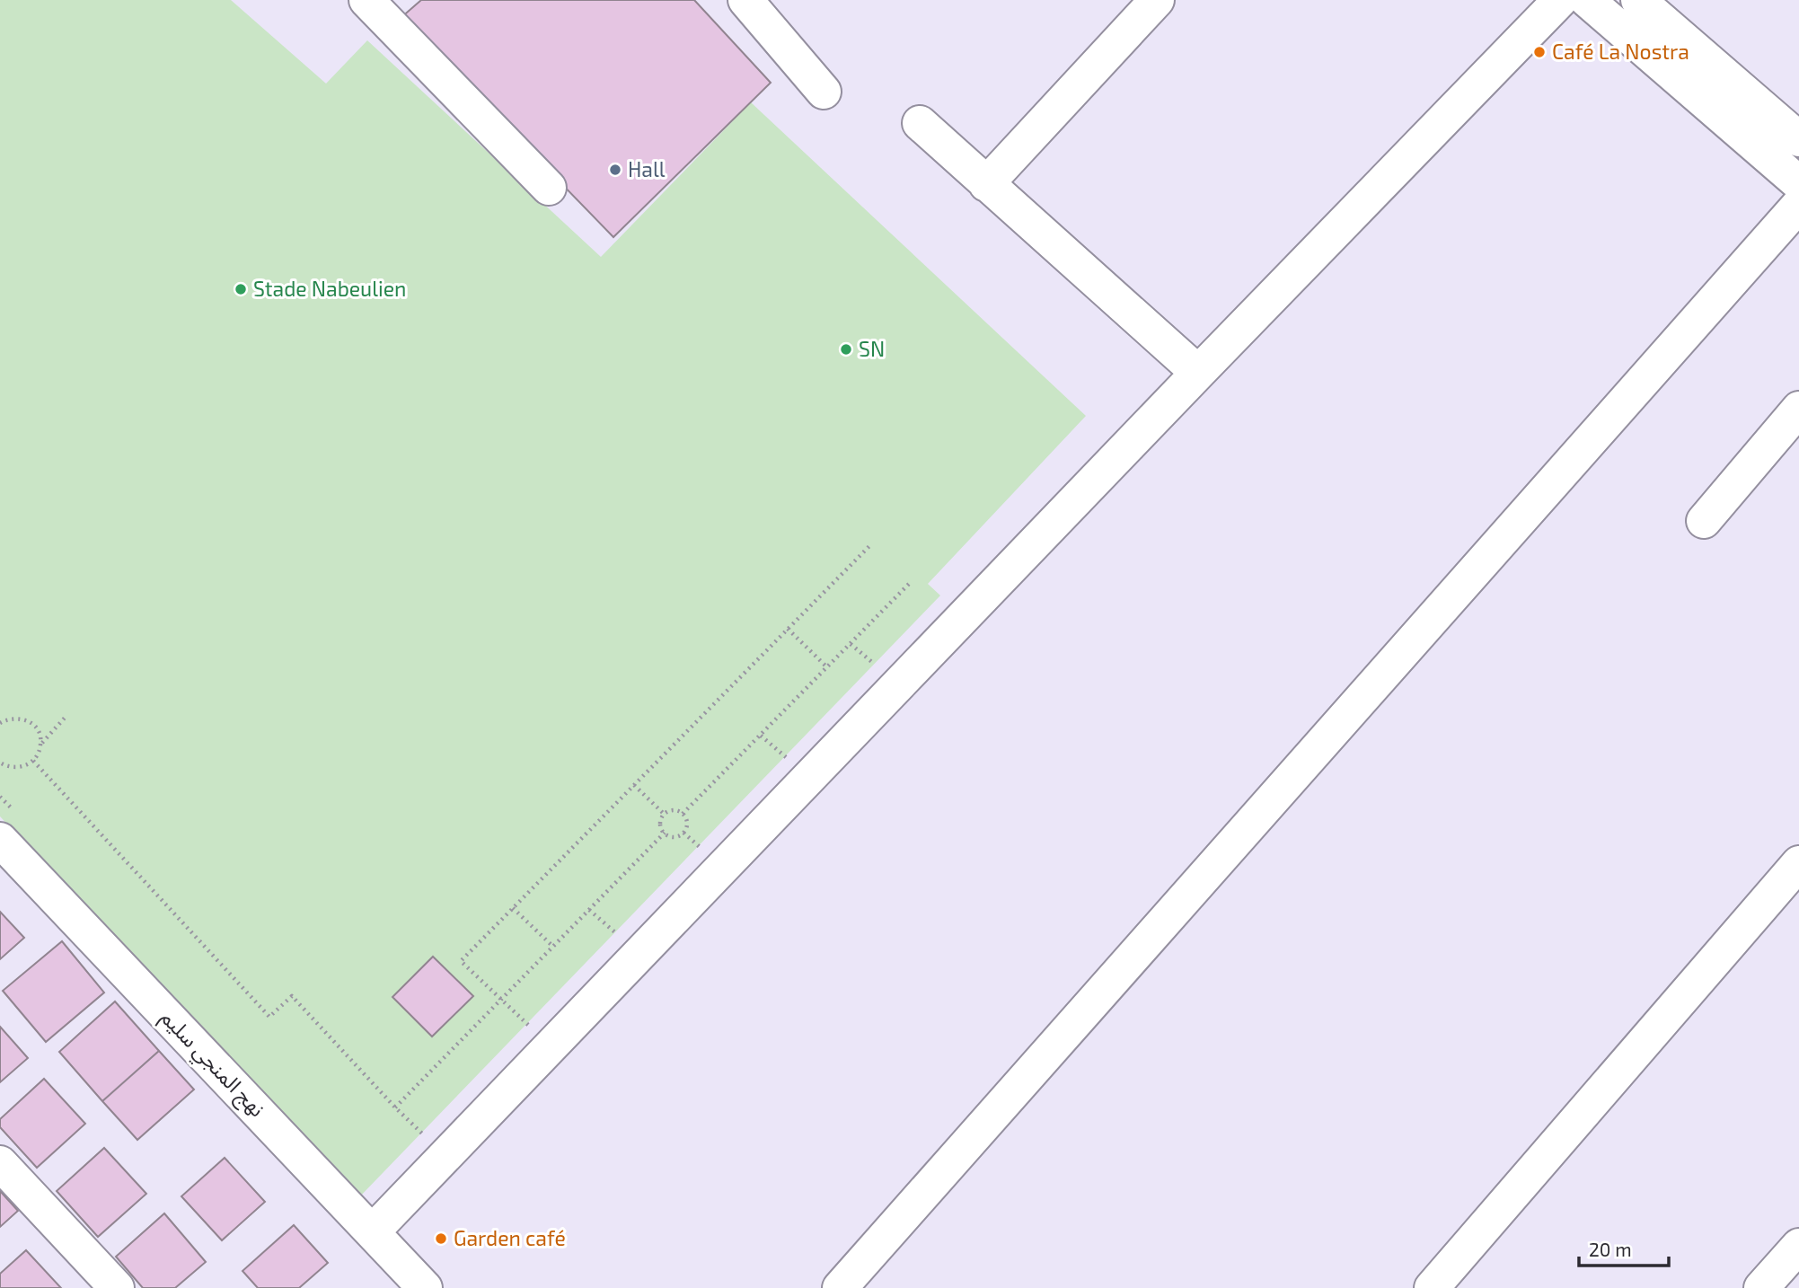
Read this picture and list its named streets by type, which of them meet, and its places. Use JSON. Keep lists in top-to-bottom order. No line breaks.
{"streets":{"street":["نهج المنجي سليم"]},"places":["Café La Nostra","Hall","Stade Nabeulien","SN","Garden café"],"scale_bar":"20 m"}
